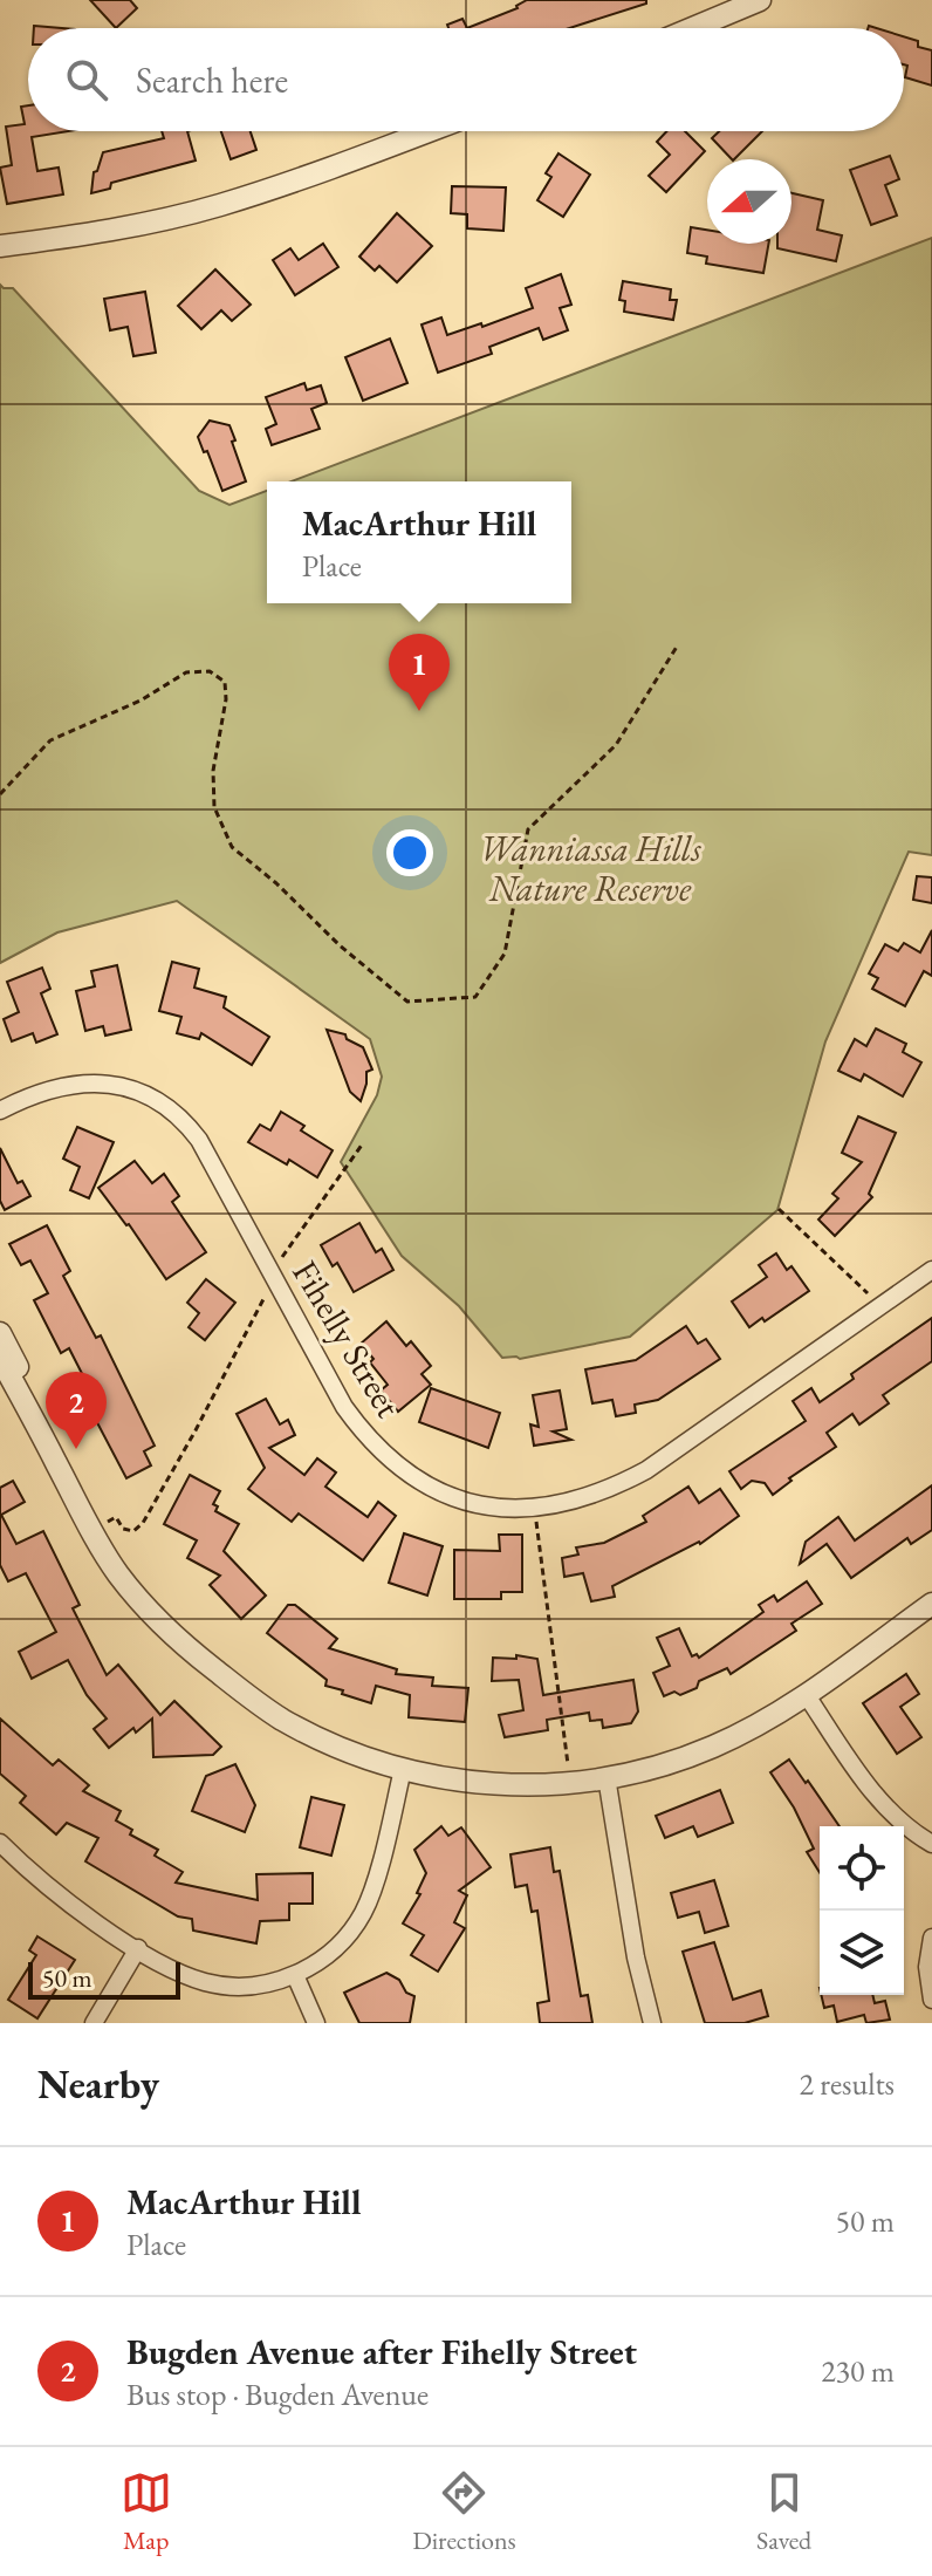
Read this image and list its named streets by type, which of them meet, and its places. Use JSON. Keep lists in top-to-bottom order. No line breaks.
{"streets":{"street":["Fihelly Street"]},"parks":["Wanniassa Hills Nature Reserve"],"scale_bar":"50 m","north":"left","page":{"search":"Search here","popup":["MacArthur Hill","Place"],"pins":["1","2"],"scale":"50 m","heading":["Nearby","2 results"],"list":[{"mark":"1","name":"MacArthur Hill","note":"Place","value":"50 m"},{"mark":"2","name":"Bugden Avenue after Fihelly Street","note":"Bus stop · Bugden Avenue","value":"230 m"}],"nav":["Map","Directions","Saved"]}}
